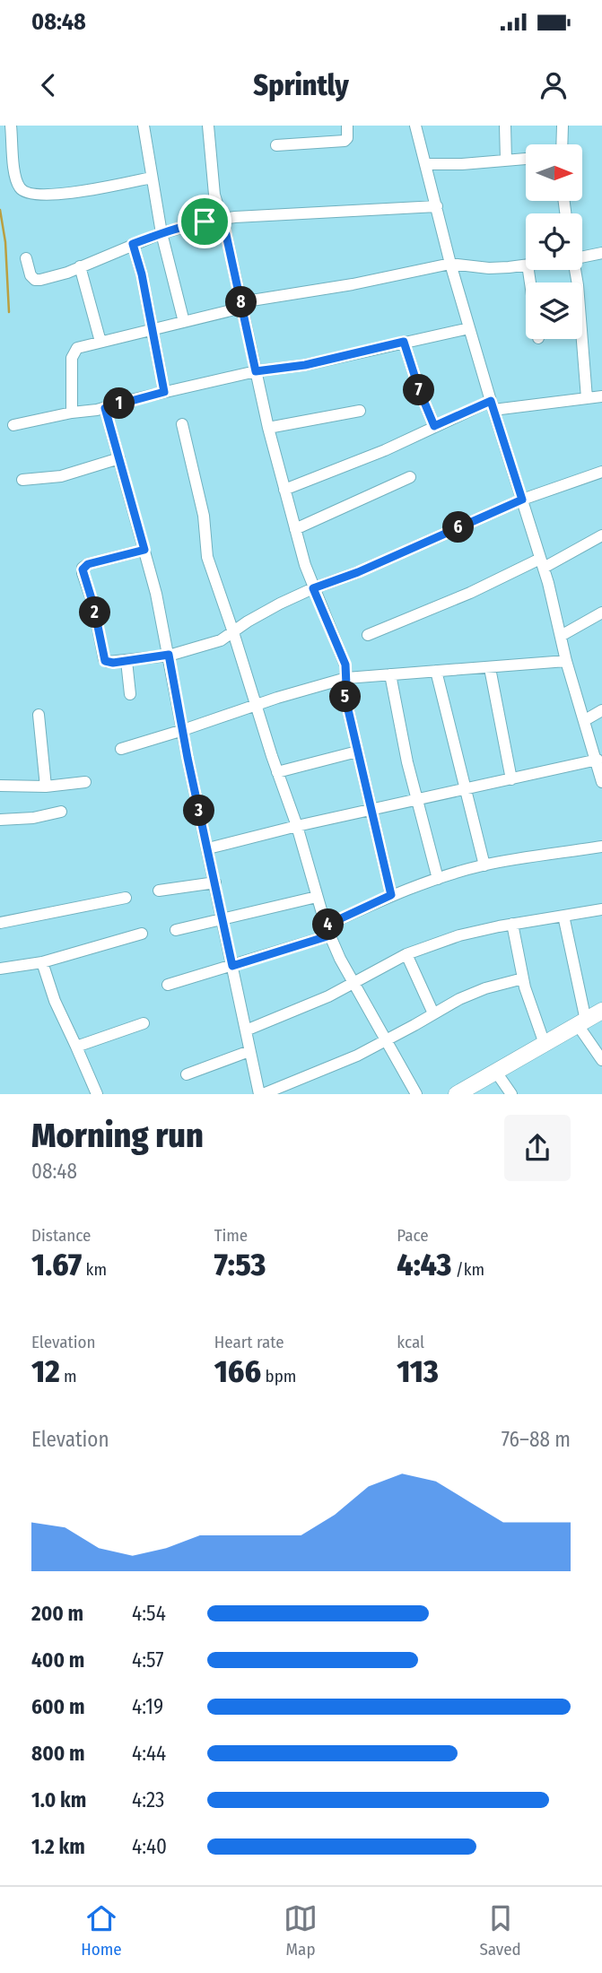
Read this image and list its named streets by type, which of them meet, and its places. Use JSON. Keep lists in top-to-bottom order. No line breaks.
{"north":"right","page":{"status":"08:48","header":"Sprintly","pins":["8","7","1","6","2","5","3","4"],"heading":["Morning run","08:48"],"stats":[["Distance","1.67 km"],["Time","7:53"],["Pace","4:43 /km"],["Elevation","12 m"],["Heart rate","166 bpm"],["kcal","113"]],"chart":["Elevation","76–88 m"],"list":[{"name":"200 m","note":"4:54"},{"name":"400 m","note":"4:57"},{"name":"600 m","note":"4:19"},{"name":"800 m","note":"4:44"},{"name":"1.0 km","note":"4:23"},{"name":"1.2 km","note":"4:40"}],"tabs":["Home","Map","Saved"]}}
